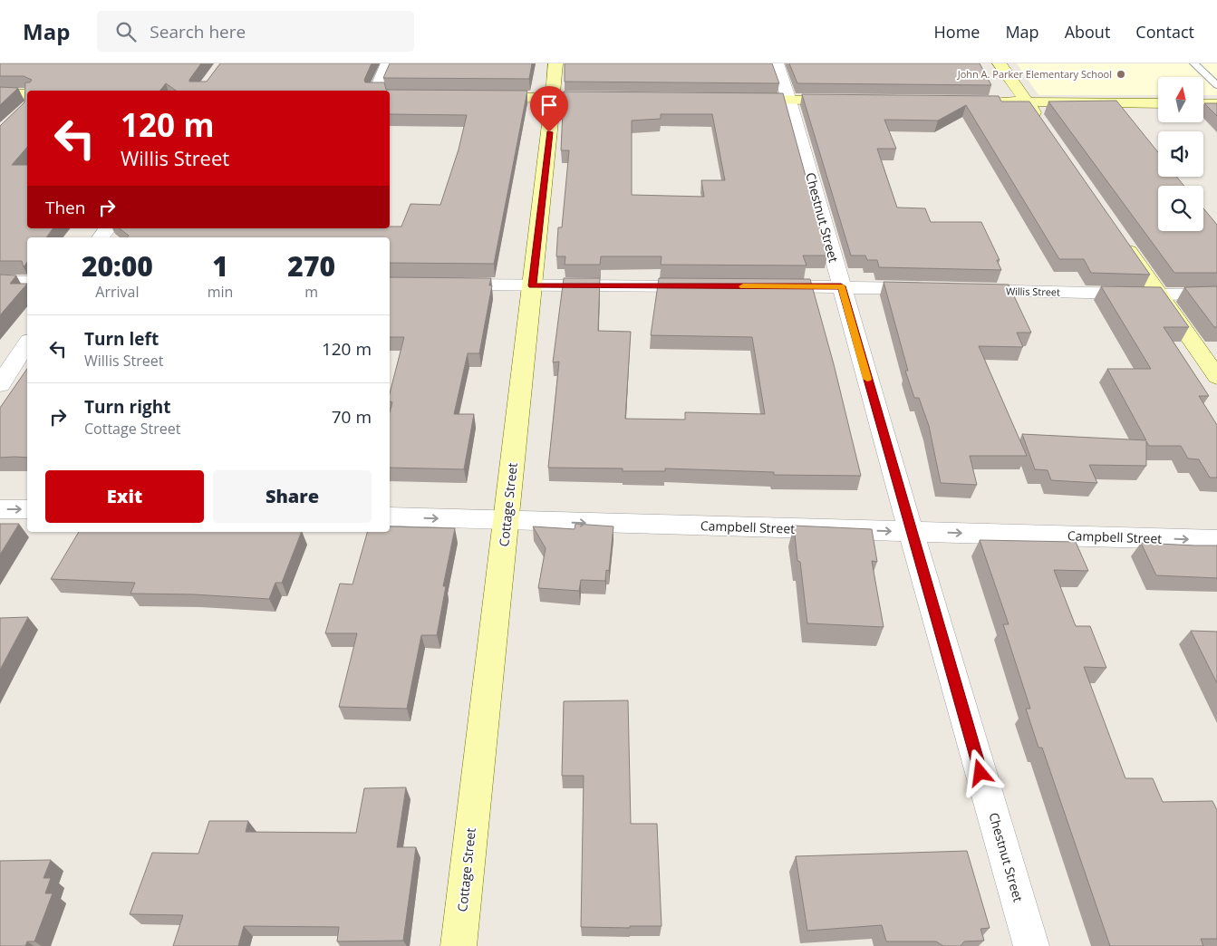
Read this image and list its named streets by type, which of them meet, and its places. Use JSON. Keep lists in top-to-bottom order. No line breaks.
{"streets":{"main road":["Cottage Street"],"street":["Chestnut Street","Willis Street","Campbell Street"]},"crossings":[["Chestnut Street","Willis Street"],["Chestnut Street","Campbell Street"],["Cottage Street","Campbell Street"]],"one_way":["Campbell Street"],"places":["John A. Parker Elementary School"],"north":"top","page":{"header":"Map","search":"Search here","nav":["Home","Map","About","Contact"],"turn":["120 m","Willis Street"],"then":"Then","eta":["20:00","Arrival","1","min","270","m"],"list":[{"name":"Turn left","note":"Willis Street","value":"120 m"},{"name":"Turn right","note":"Cottage Street","value":"70 m"}],"buttons":["Exit","Share"]}}
